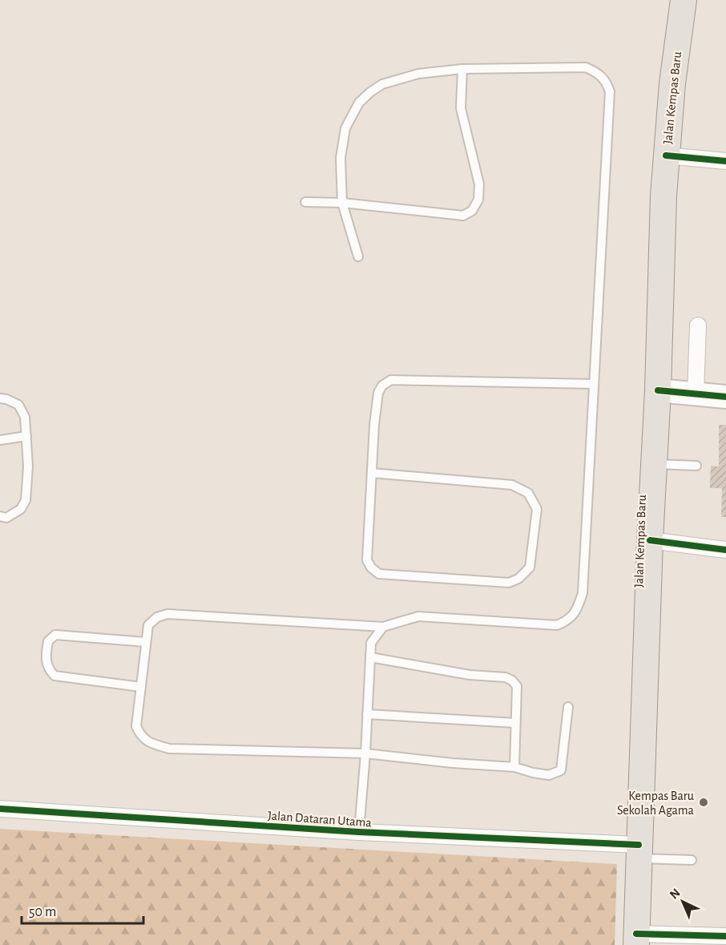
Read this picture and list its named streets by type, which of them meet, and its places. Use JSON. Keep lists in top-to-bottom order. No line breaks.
{"streets":{"main road":["Jalan Kempas Baru"],"street":["Jalan Dataran Utama"]},"crossings":[["Jalan Kempas Baru","Jalan Dataran Utama"]],"places":["Kempas Baru Sekolah Agama"],"scale_bar":"50 m","north":"top left"}
